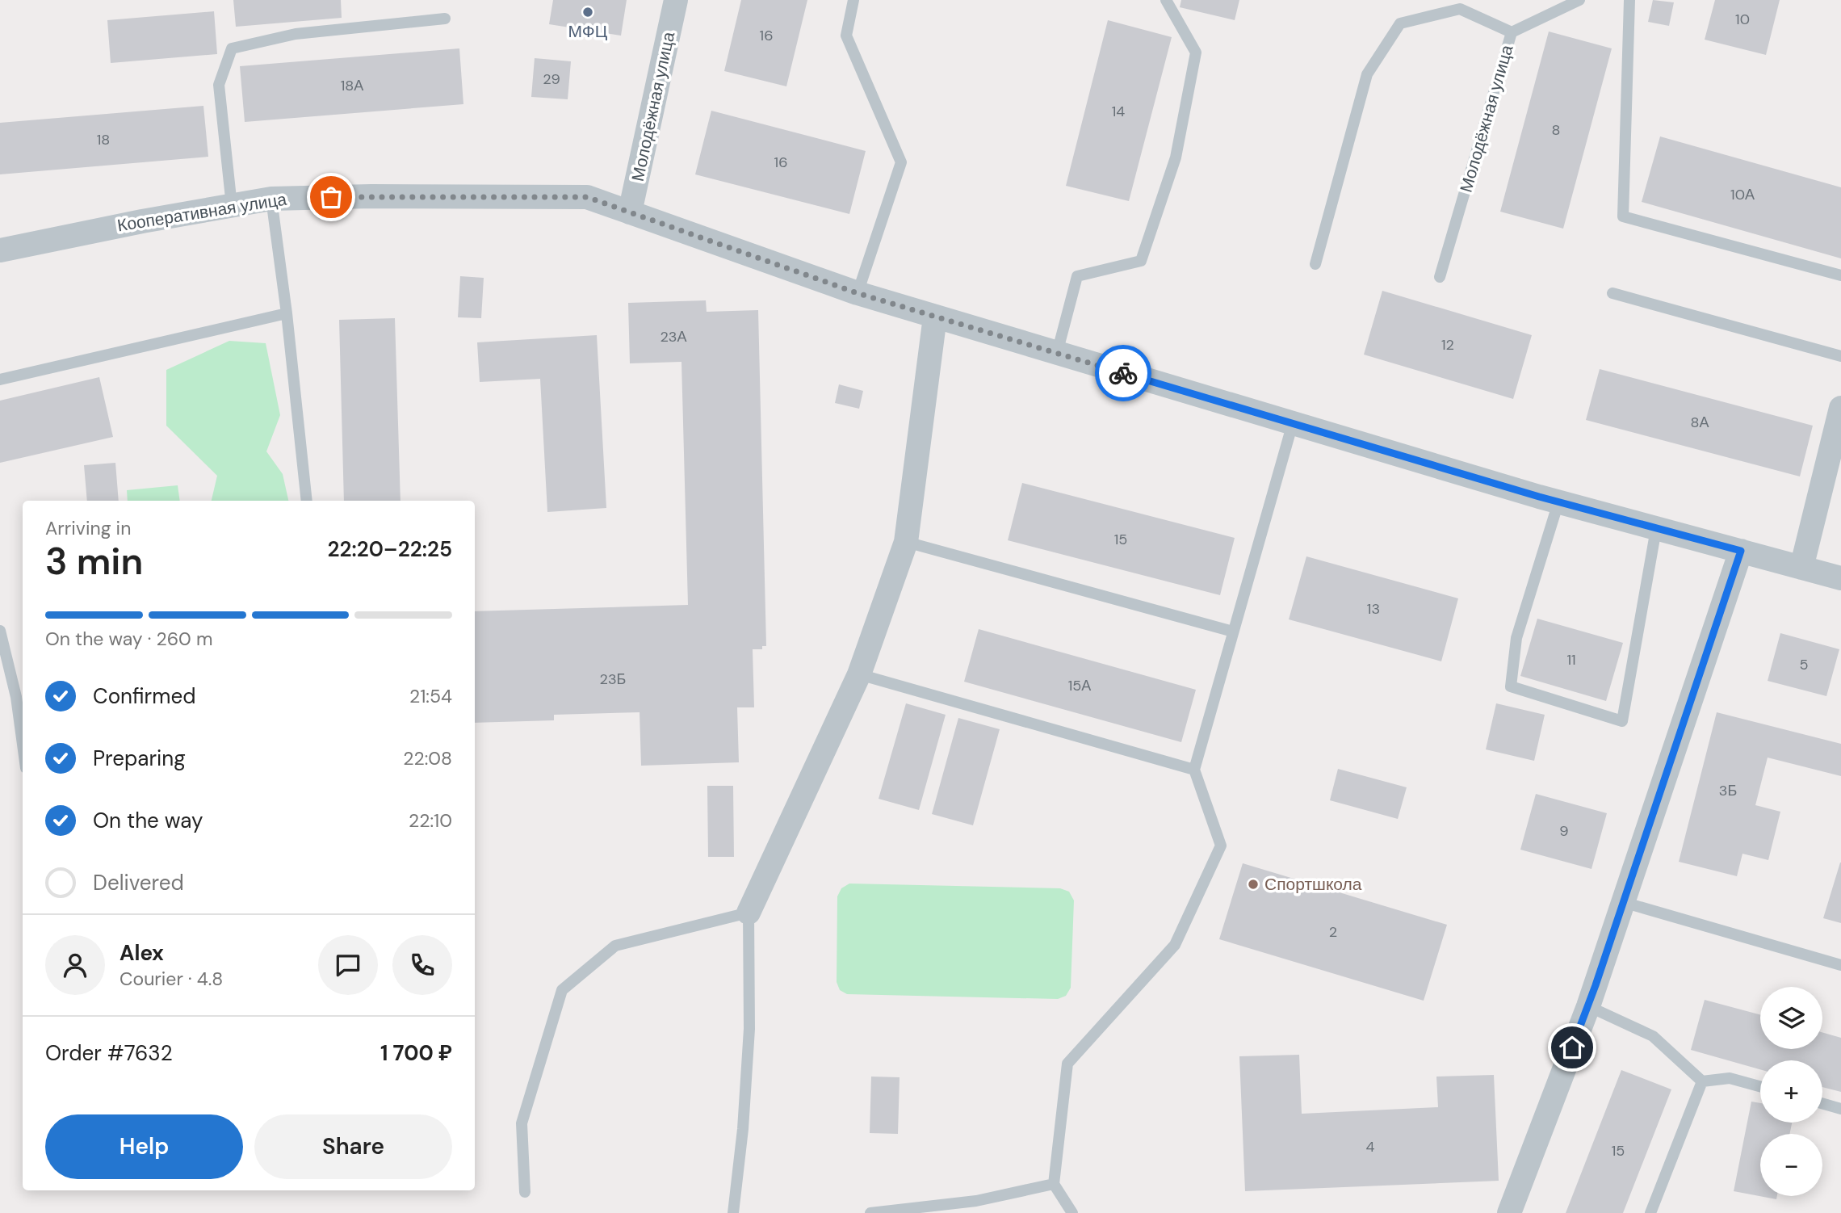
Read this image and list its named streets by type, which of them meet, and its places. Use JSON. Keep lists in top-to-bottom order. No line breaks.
{"streets":{"street":["Молодёжная улица","Кооперативная улица"]},"crossings":[["Молодёжная улица","Кооперативная улица"]],"places":["МФЦ","Спортшкола"],"house_numbers":["10","16","29","18А","14","8","18","16","10А","23А","12","8А","15","13","11","5","23Б","15А","3Б","9","2","4","15"],"page":{"heading":["3 min","Arriving in","22:20–22:25"],"panel":["Alex","Courier · 4.8","Order #7632","1 700 ₽"],"bar":"On the way · 260 m","list":[["Confirmed","21:54"],["Preparing","22:08"],["On the way","22:10"],"Delivered"],"map_buttons":["+","−"],"buttons":["Help","Share"]}}
